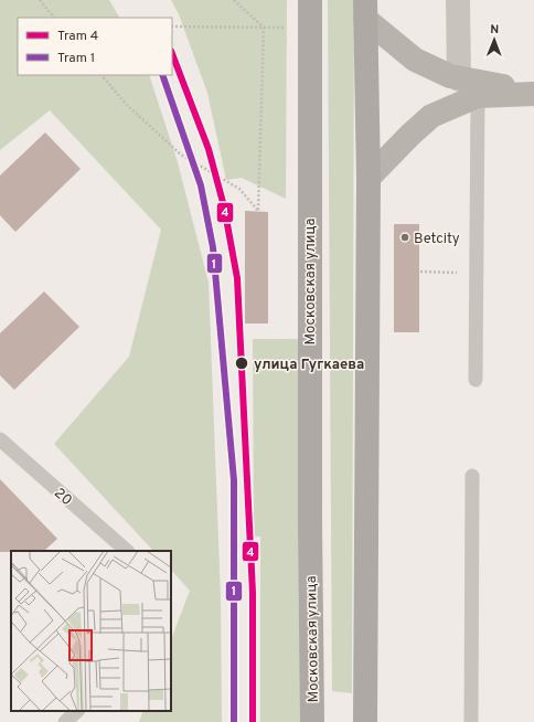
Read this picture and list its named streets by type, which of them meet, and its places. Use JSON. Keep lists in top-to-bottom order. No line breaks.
{"streets":{"highway":["Московская улица"],"lane":["20"]},"places":["Betcity","улица Гугкаева"],"lines":["tram line 4","tram line 1"],"legend":["Tram 4","Tram 1"],"north":"top"}
